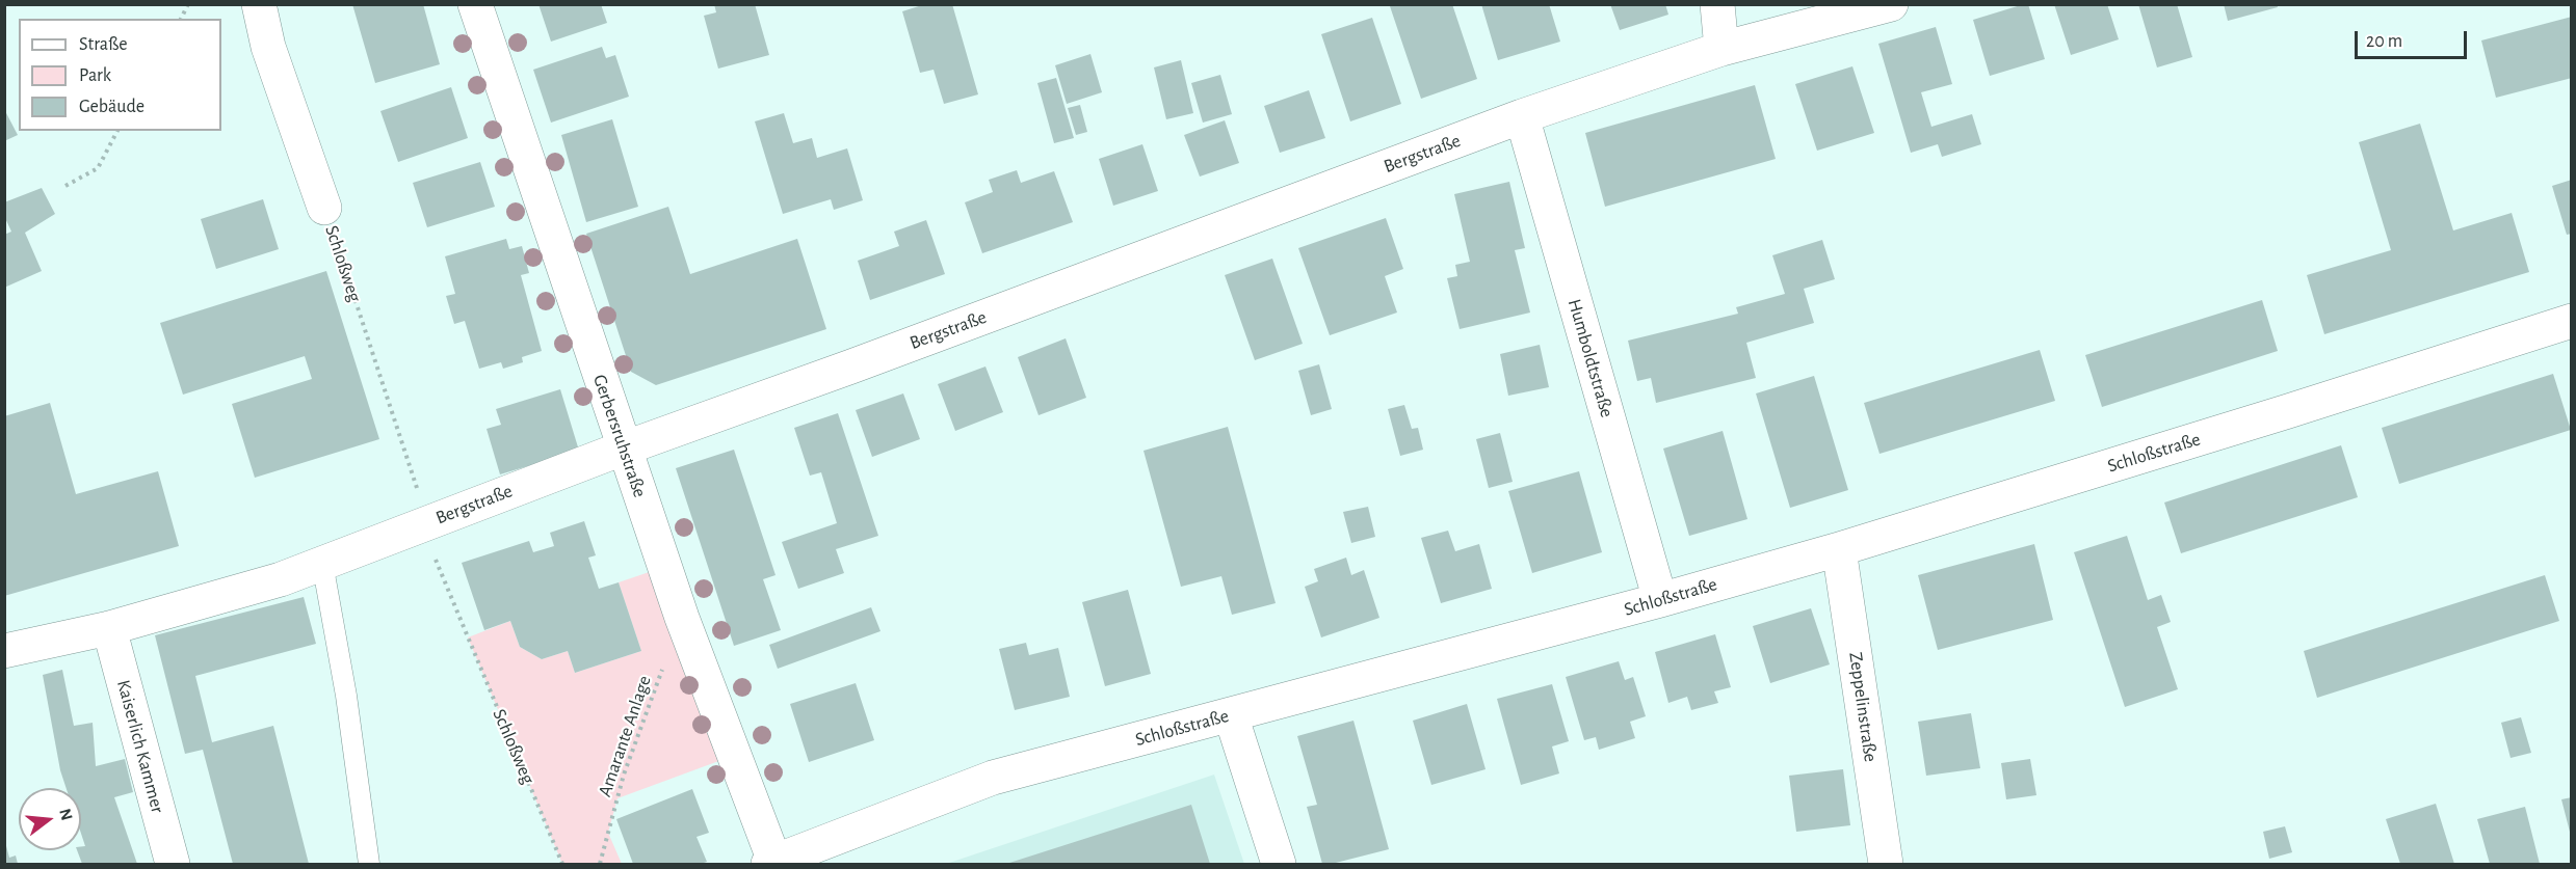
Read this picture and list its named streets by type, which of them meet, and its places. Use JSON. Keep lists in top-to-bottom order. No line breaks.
{"streets":{"street":["Bergstraße","Schloßweg","Humboldtstraße","Gerbersruhstraße","Schloßstraße","Zeppelinstraße","Kaiserlich Kammer"],"path":["Amarante Anlage"]},"crossings":[["Bergstraße","Schloßweg"],["Bergstraße","Humboldtstraße"],["Bergstraße","Gerbersruhstraße"],["Bergstraße","Kaiserlich Kammer"],["Humboldtstraße","Schloßstraße"],["Gerbersruhstraße","Schloßstraße"],["Gerbersruhstraße","Amarante Anlage"],["Schloßstraße","Zeppelinstraße"]],"legend":["Straße","Park","Gebäude"],"scale_bar":"20 m","north":"right"}
